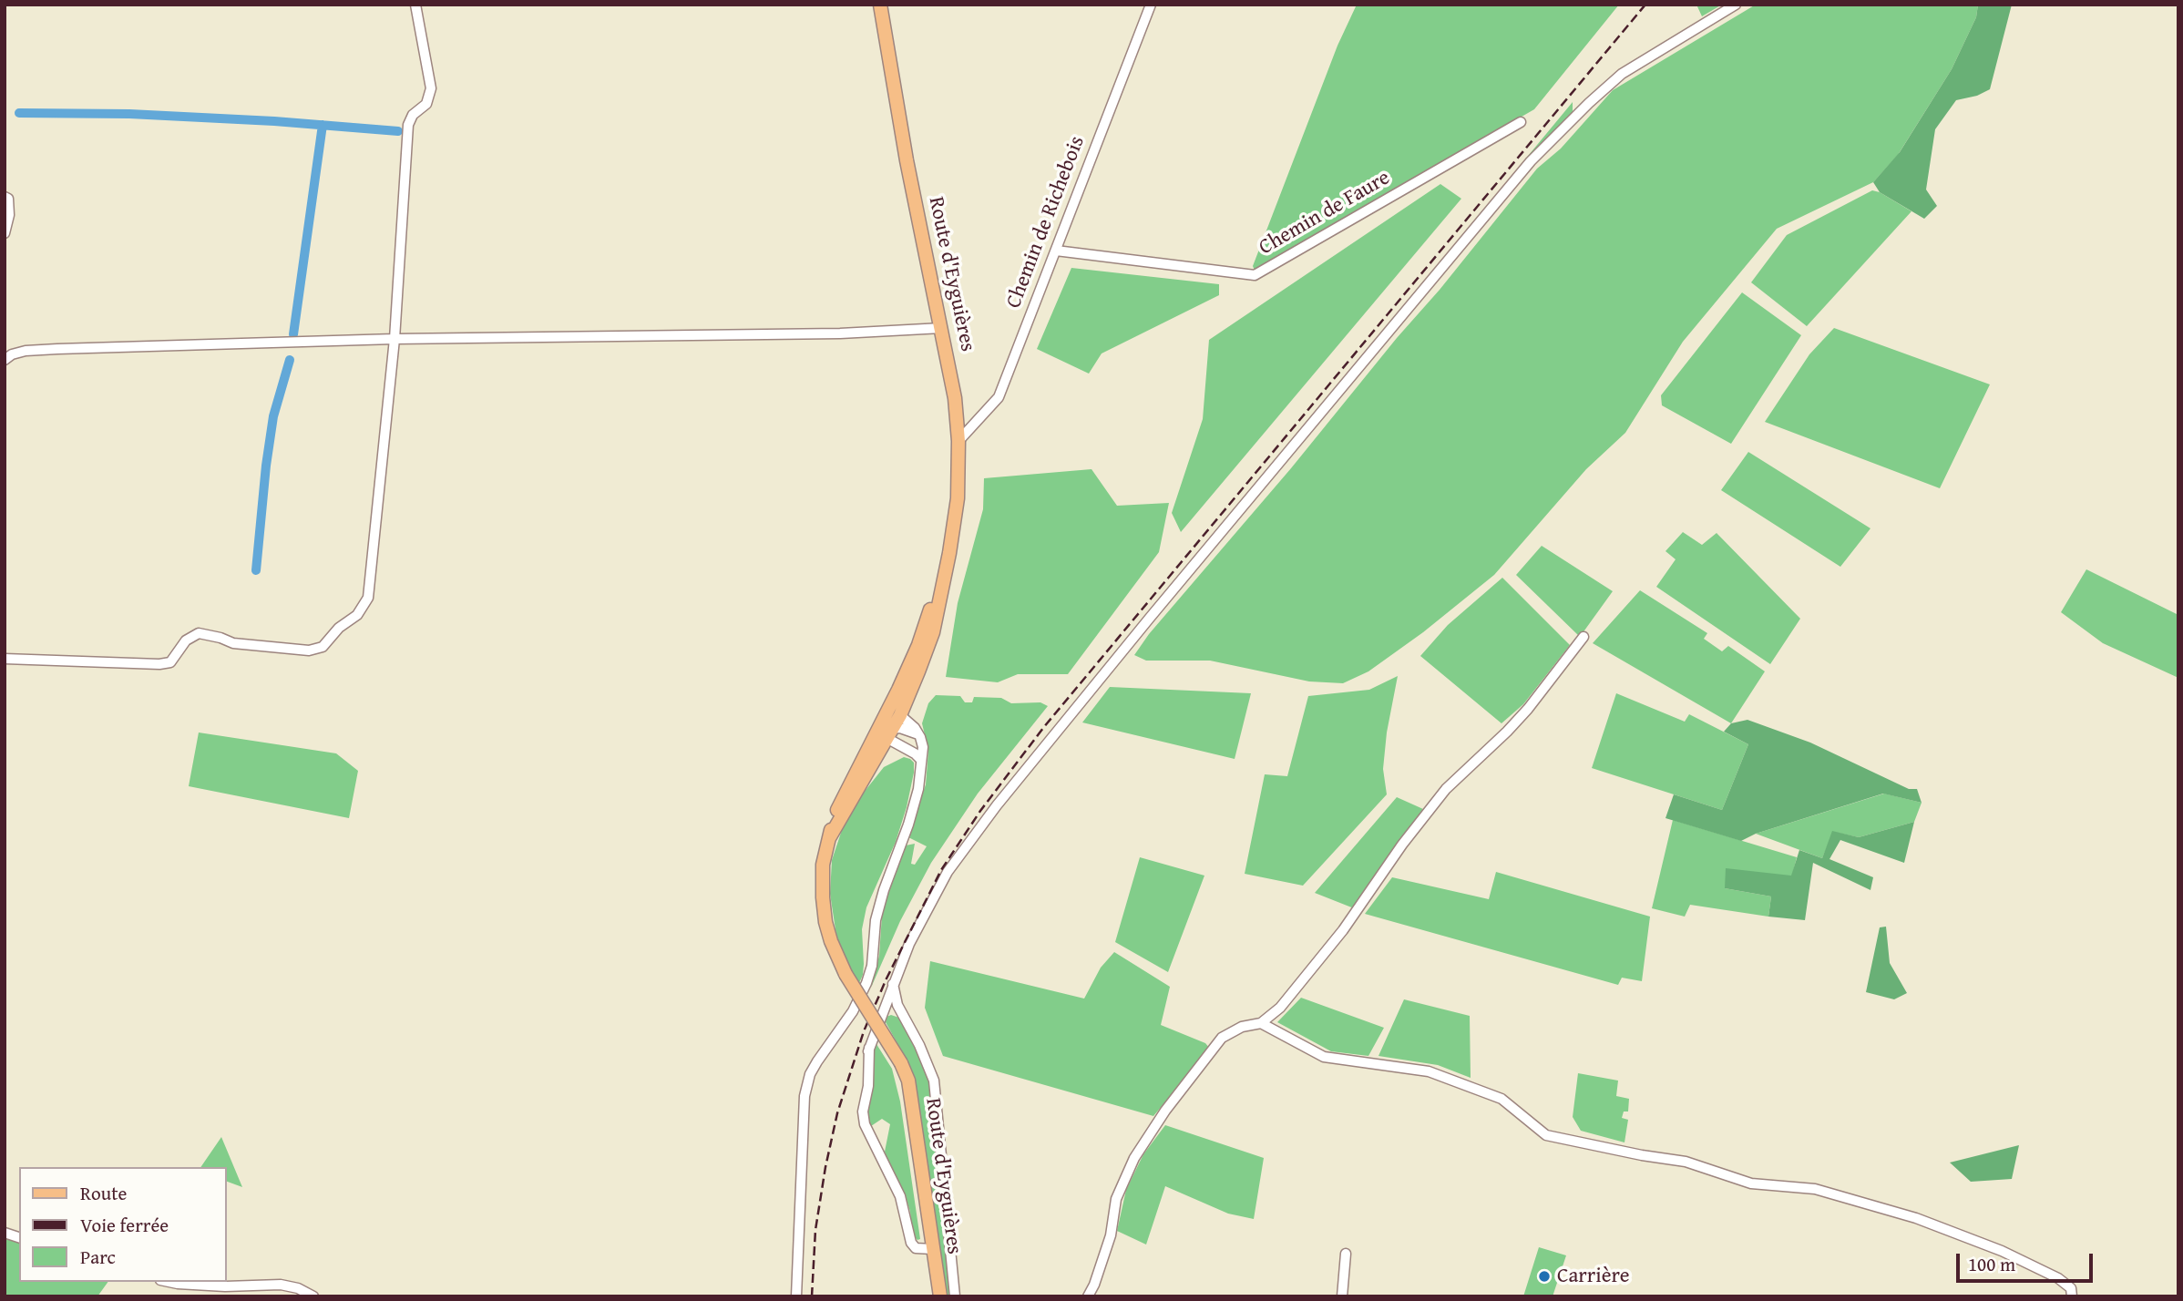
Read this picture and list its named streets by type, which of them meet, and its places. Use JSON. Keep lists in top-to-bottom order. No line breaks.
{"streets":{"main road":["Route d'Eyguières"],"street":["Chemin de Faure","Chemin de Richebois"]},"crossings":[["Chemin de Faure","Chemin de Richebois"],["Chemin de Richebois","Route d'Eyguières"]],"places":["Carrière"],"legend":["Route","Voie ferrée","Parc"],"scale_bar":"100 m"}
